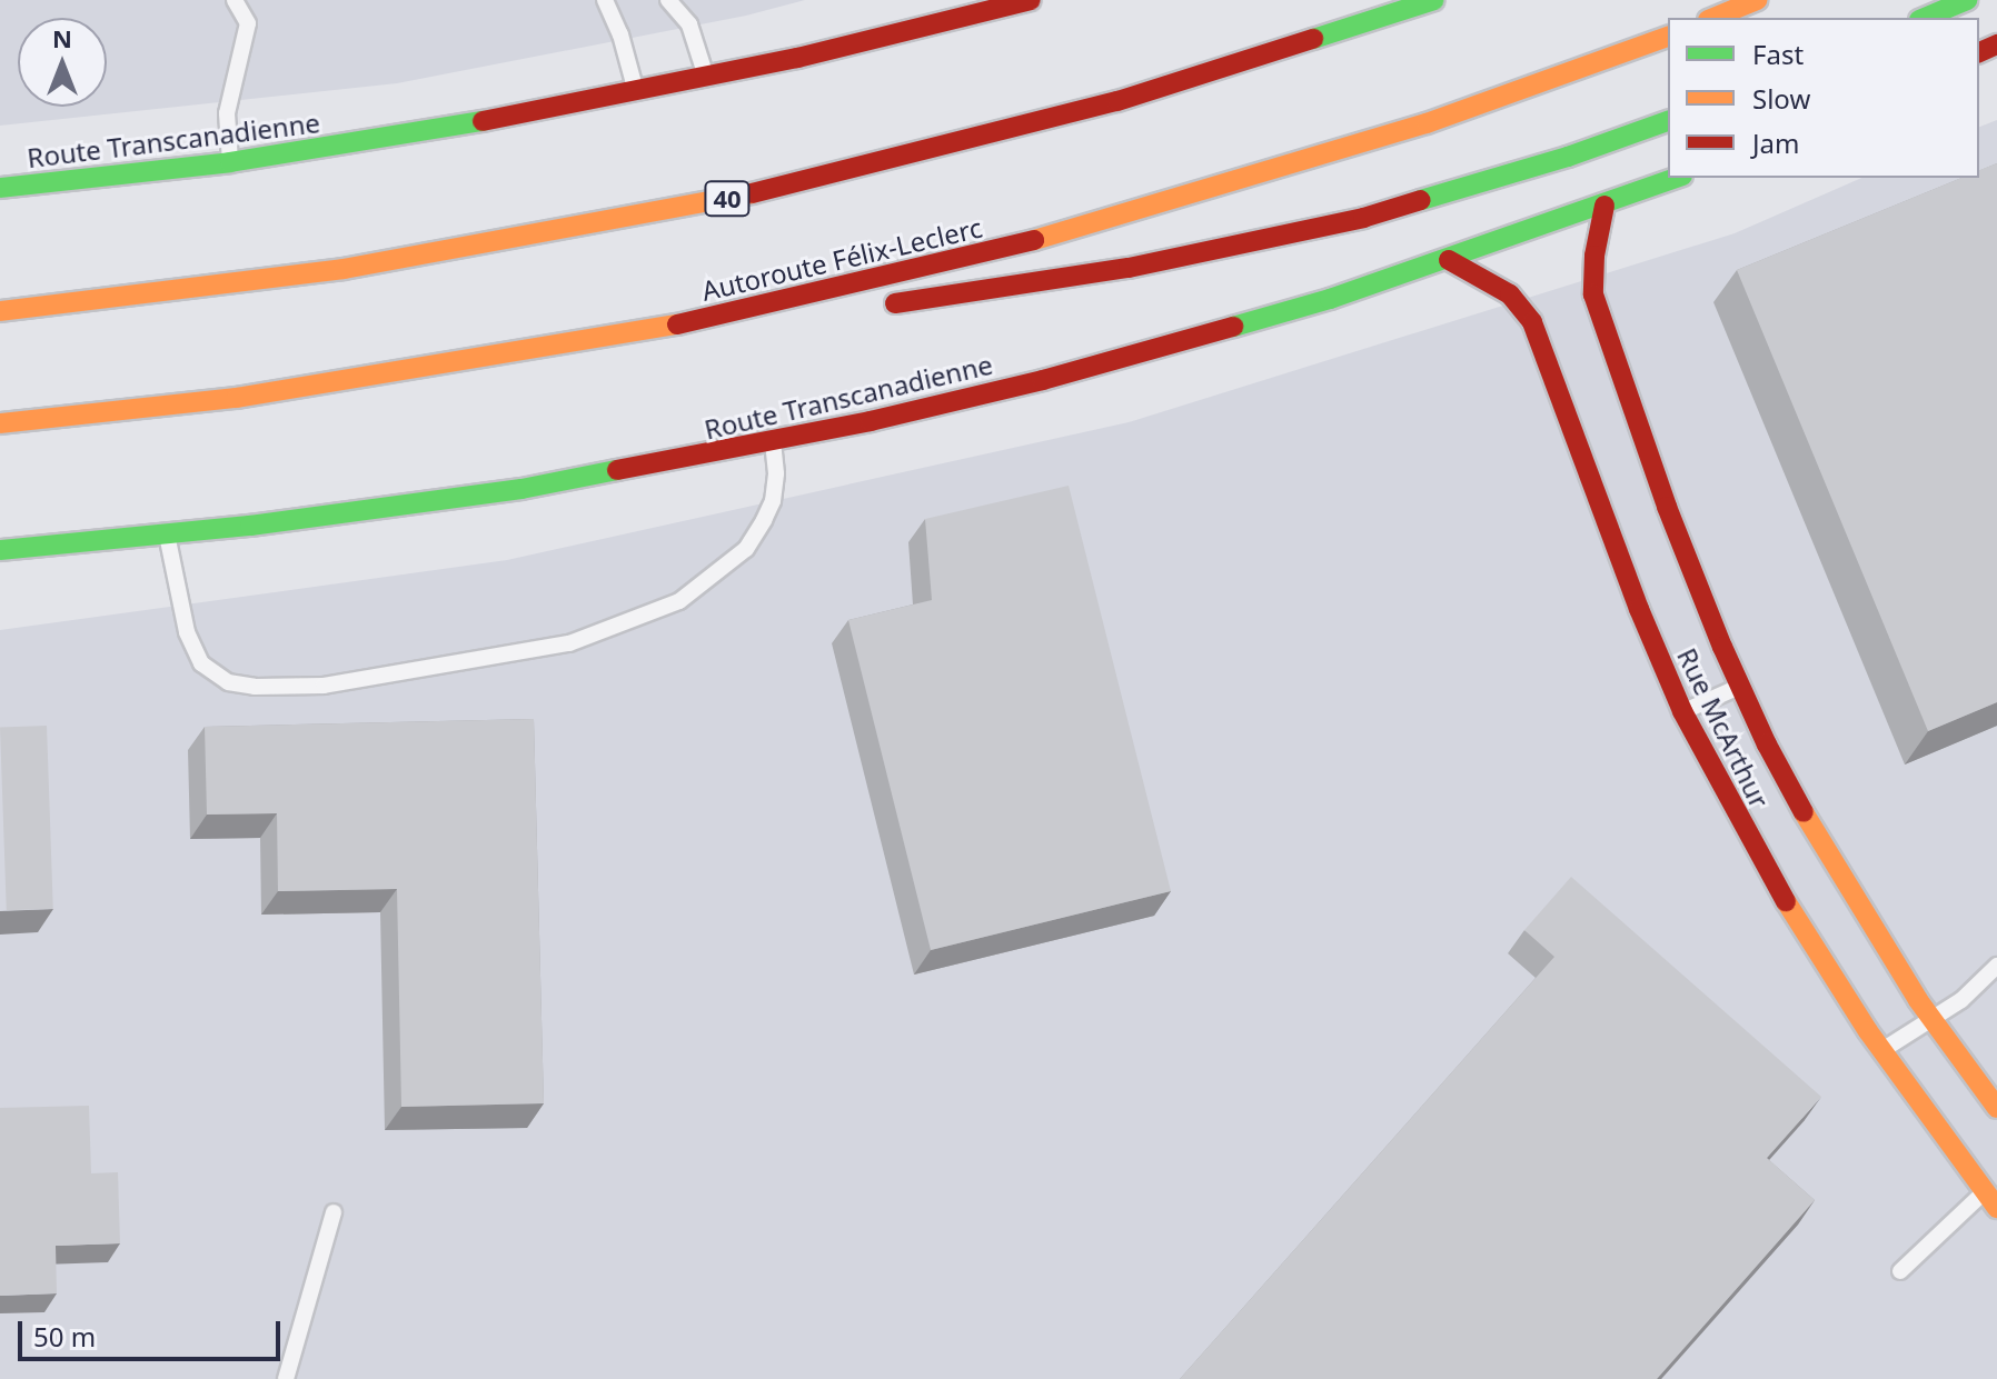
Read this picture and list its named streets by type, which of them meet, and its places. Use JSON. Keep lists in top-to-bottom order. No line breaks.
{"streets":{"main road":["Route Transcanadienne","40","Autoroute Félix-Leclerc","Rue McArthur"]},"crossings":[["Route Transcanadienne","Rue McArthur"]],"legend":["Fast","Slow","Jam"],"scale_bar":"50 m","north":"top"}
